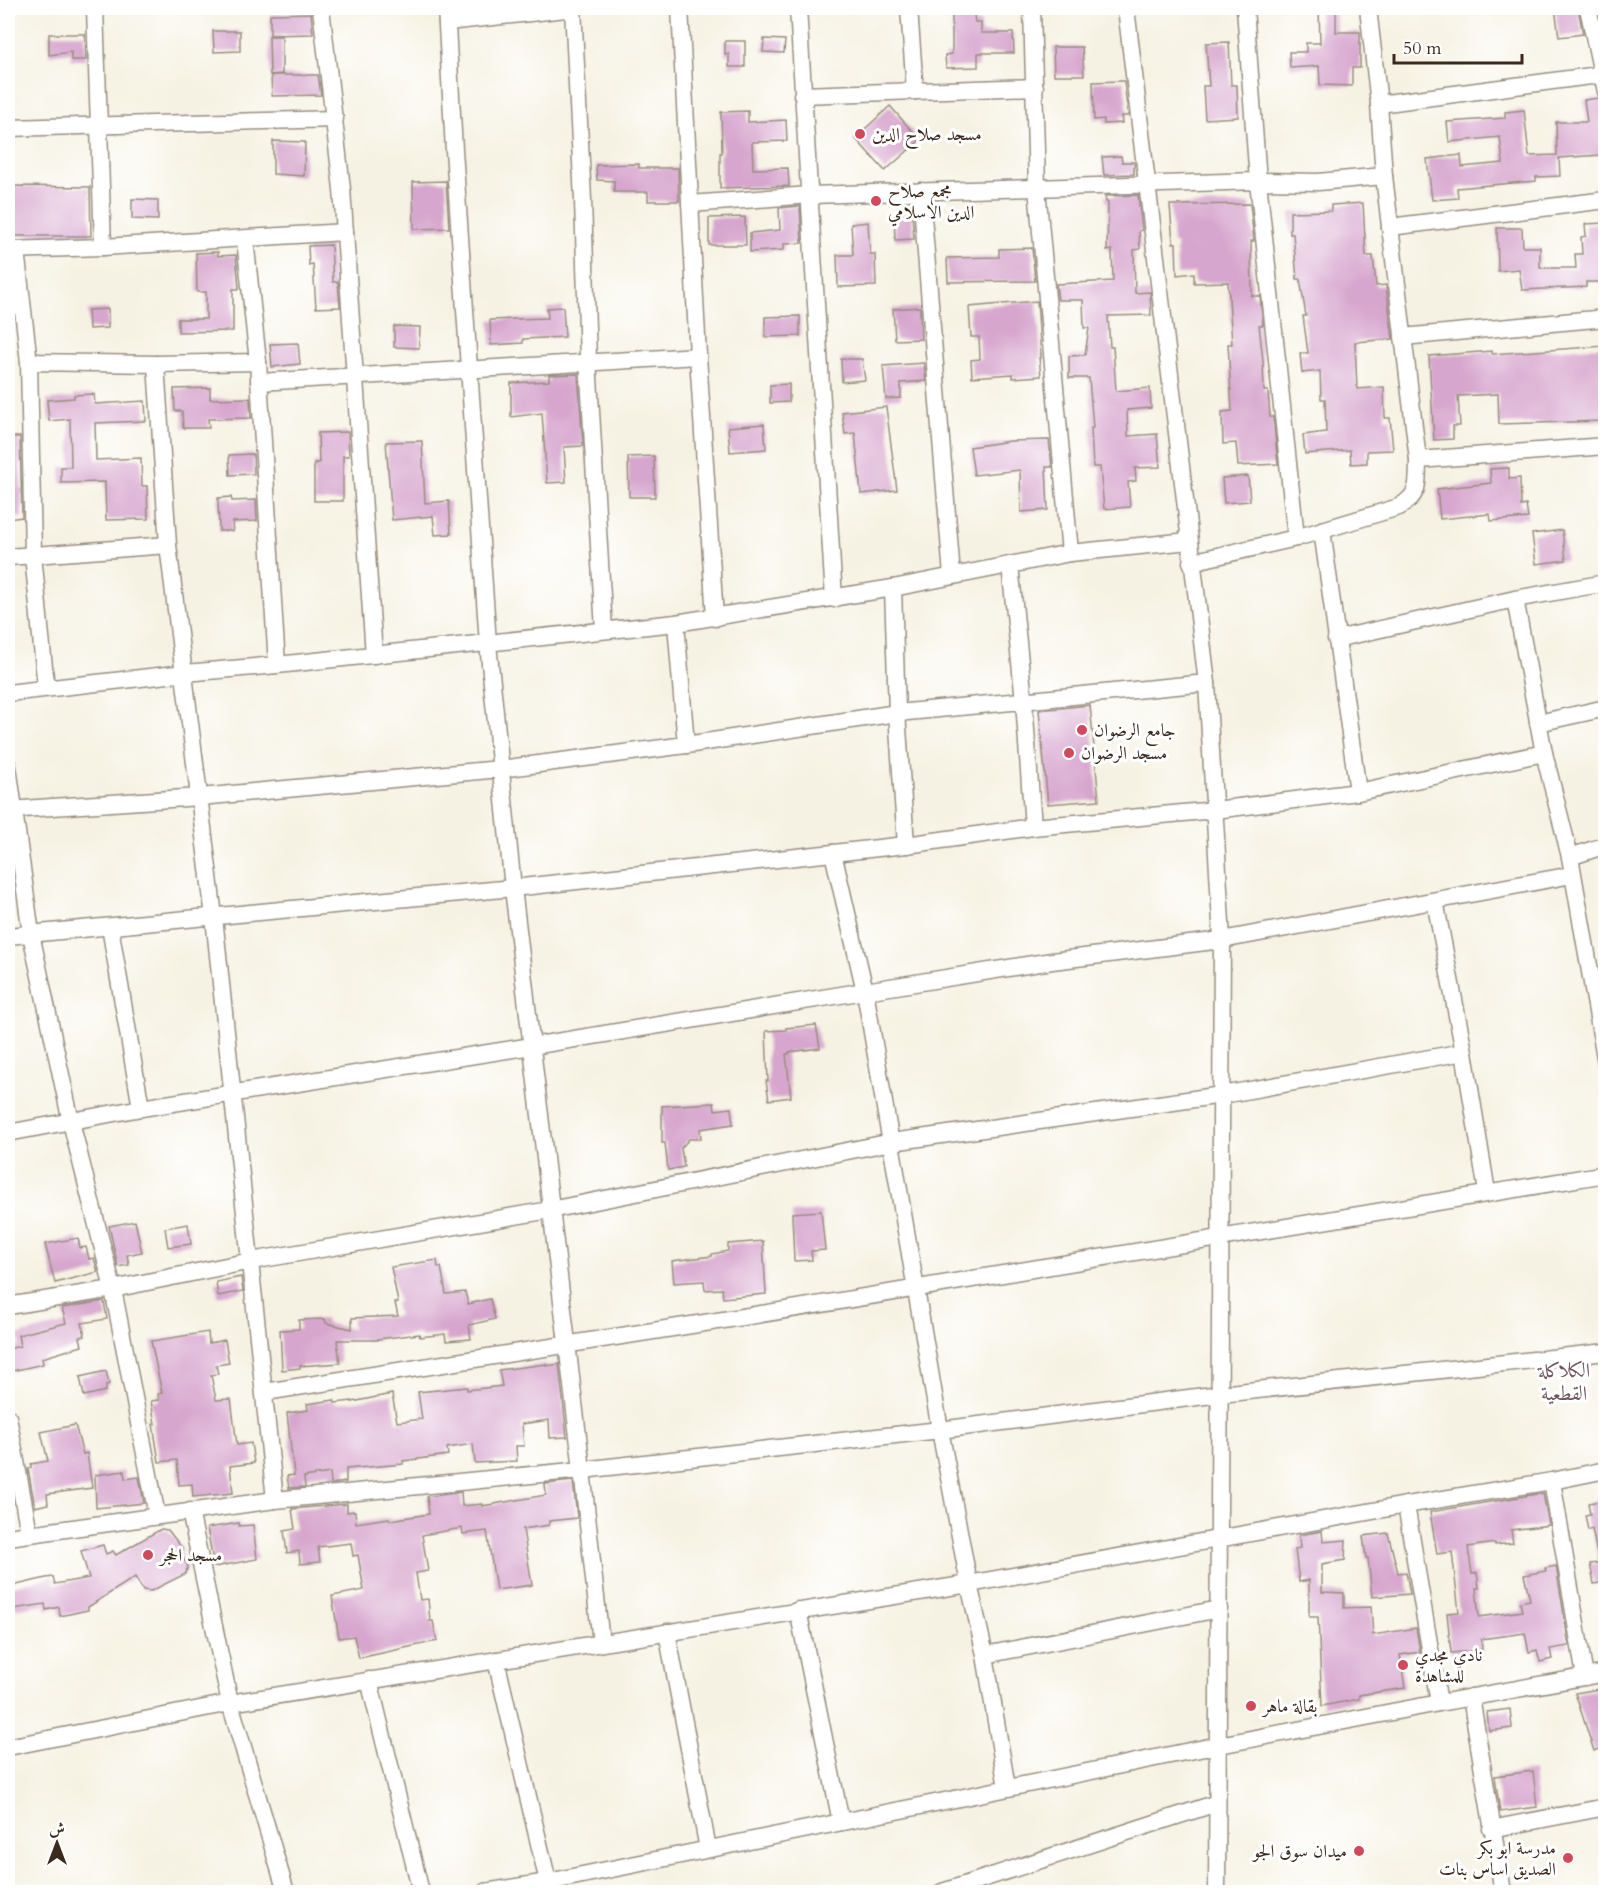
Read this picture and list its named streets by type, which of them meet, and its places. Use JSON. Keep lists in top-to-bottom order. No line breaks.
{"districts":["الكلاكلة القطعية"],"places":["مسجد صلاح الدين","مجمع صلاح الدين الاسلامي","جامع الرضوان","مسجد الرضوان","مسجد الحجر","نادي مجدي للمشاهدة","بقالة ماهر","ميدان سوق الجو","مدرسة ابو بكر الصديق اساس بنات"],"scale_bar":"50 m","north":"top"}
